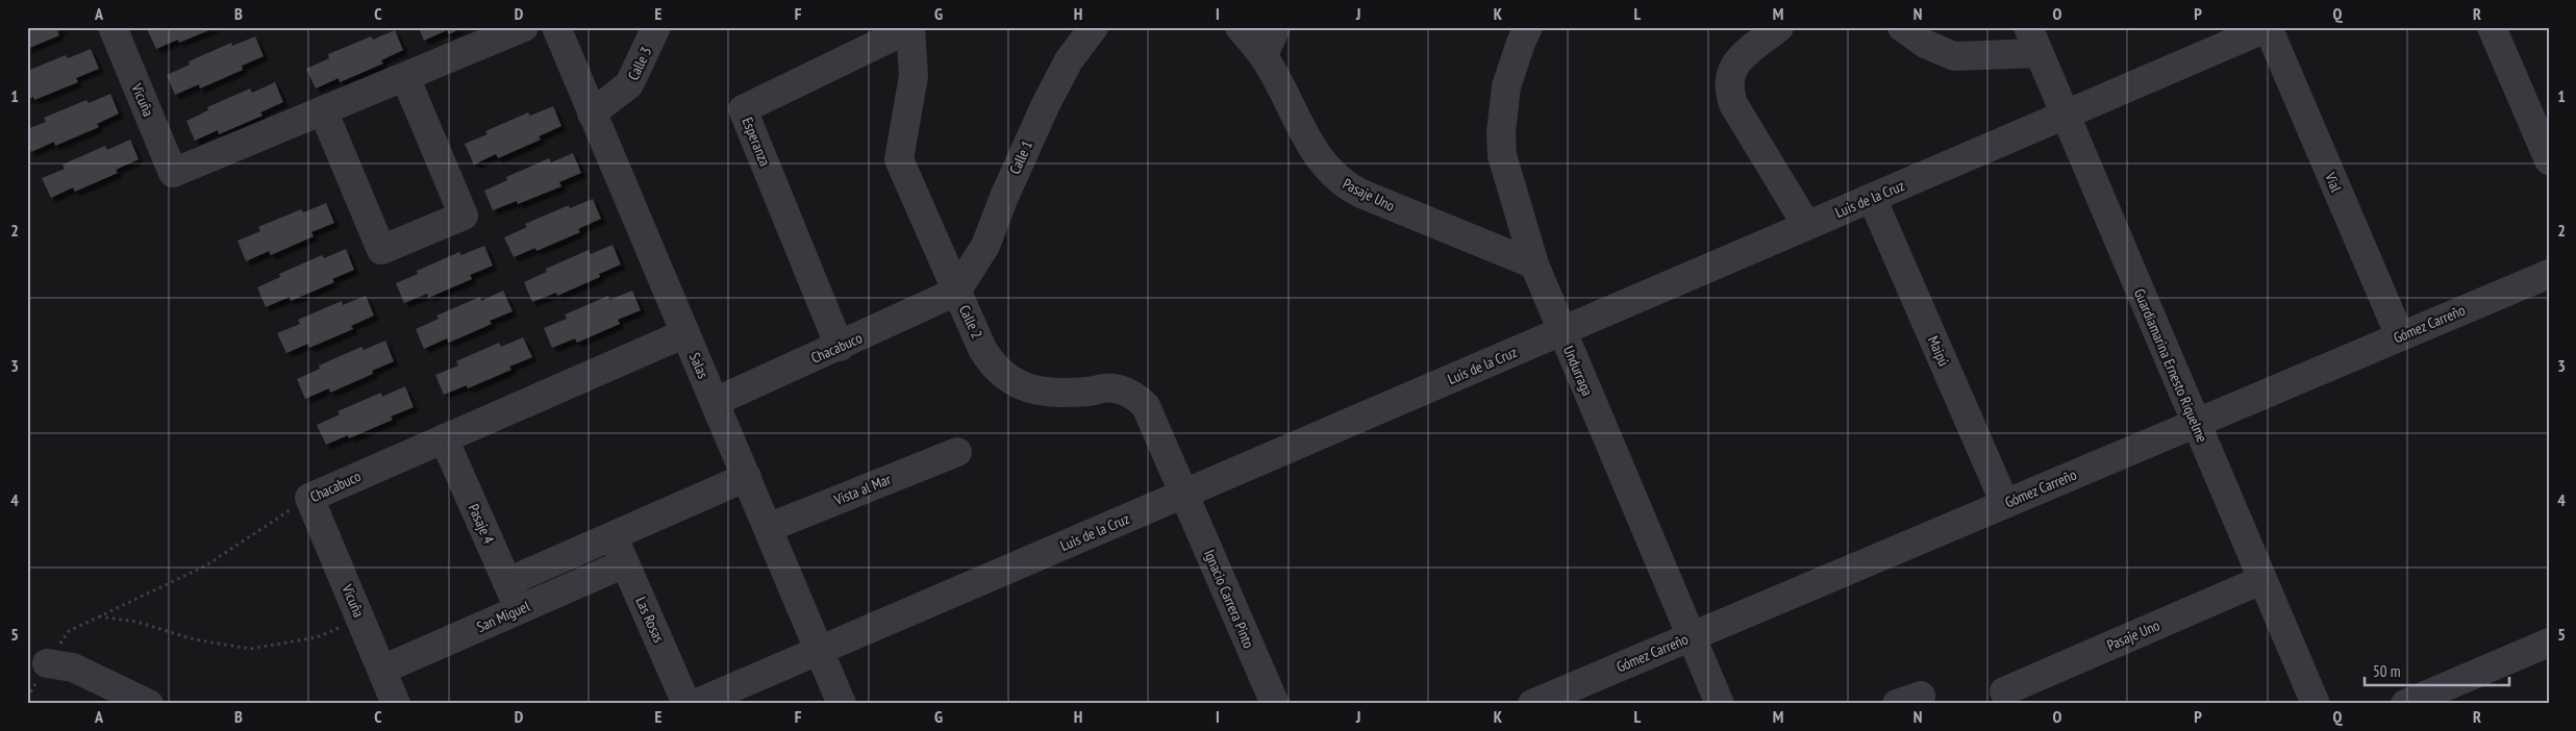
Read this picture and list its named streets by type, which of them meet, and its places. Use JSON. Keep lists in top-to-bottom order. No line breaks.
{"streets":{"street":["Calle 3","Vicuña","Esperanza","Calle 1","Vial","Pasaje Uno","Luis de la Cruz","Calle 2","Gómez Carreño","Chacabuco","Maipú","Salas","Guardiamarina Ernesto Riquelme","Undurraga","Vista al Mar","Pasaje 4","Ignacio Carrera Pinto","San Miguel","Las Rosas"]},"crossings":[["Calle 3","Salas"],["Vicuña","Chacabuco"],["Vicuña","San Miguel"],["Esperanza","Calle 2"],["Esperanza","Chacabuco"],["Calle 1","Calle 2"],["Calle 1","Chacabuco"],["Vial","Luis de la Cruz"],["Vial","Gómez Carreño"],["Pasaje Uno","Guardiamarina Ernesto Riquelme"],["Pasaje Uno","Undurraga"],["Luis de la Cruz","Calle 2"],["Luis de la Cruz","Maipú"],["Luis de la Cruz","Salas"],["Luis de la Cruz","Guardiamarina Ernesto Riquelme"],["Luis de la Cruz","Undurraga"],["Luis de la Cruz","Ignacio Carrera Pinto"],["Calle 2","Chacabuco"],["Calle 2","Ignacio Carrera Pinto"],["Gómez Carreño","Maipú"],["Gómez Carreño","Guardiamarina Ernesto Riquelme"],["Gómez Carreño","Undurraga"],["Chacabuco","Salas"],["Chacabuco","Pasaje 4"],["Salas","Vista al Mar"],["Salas","San Miguel"],["Pasaje 4","San Miguel"],["San Miguel","Las Rosas"]],"scale_bar":"50 m","grid":{"columns":["A","B","C","D","E","F","G","H","I","J","K","L","M","N","O","P","Q","R"],"rows":["1","2","3","4","5"]}}
